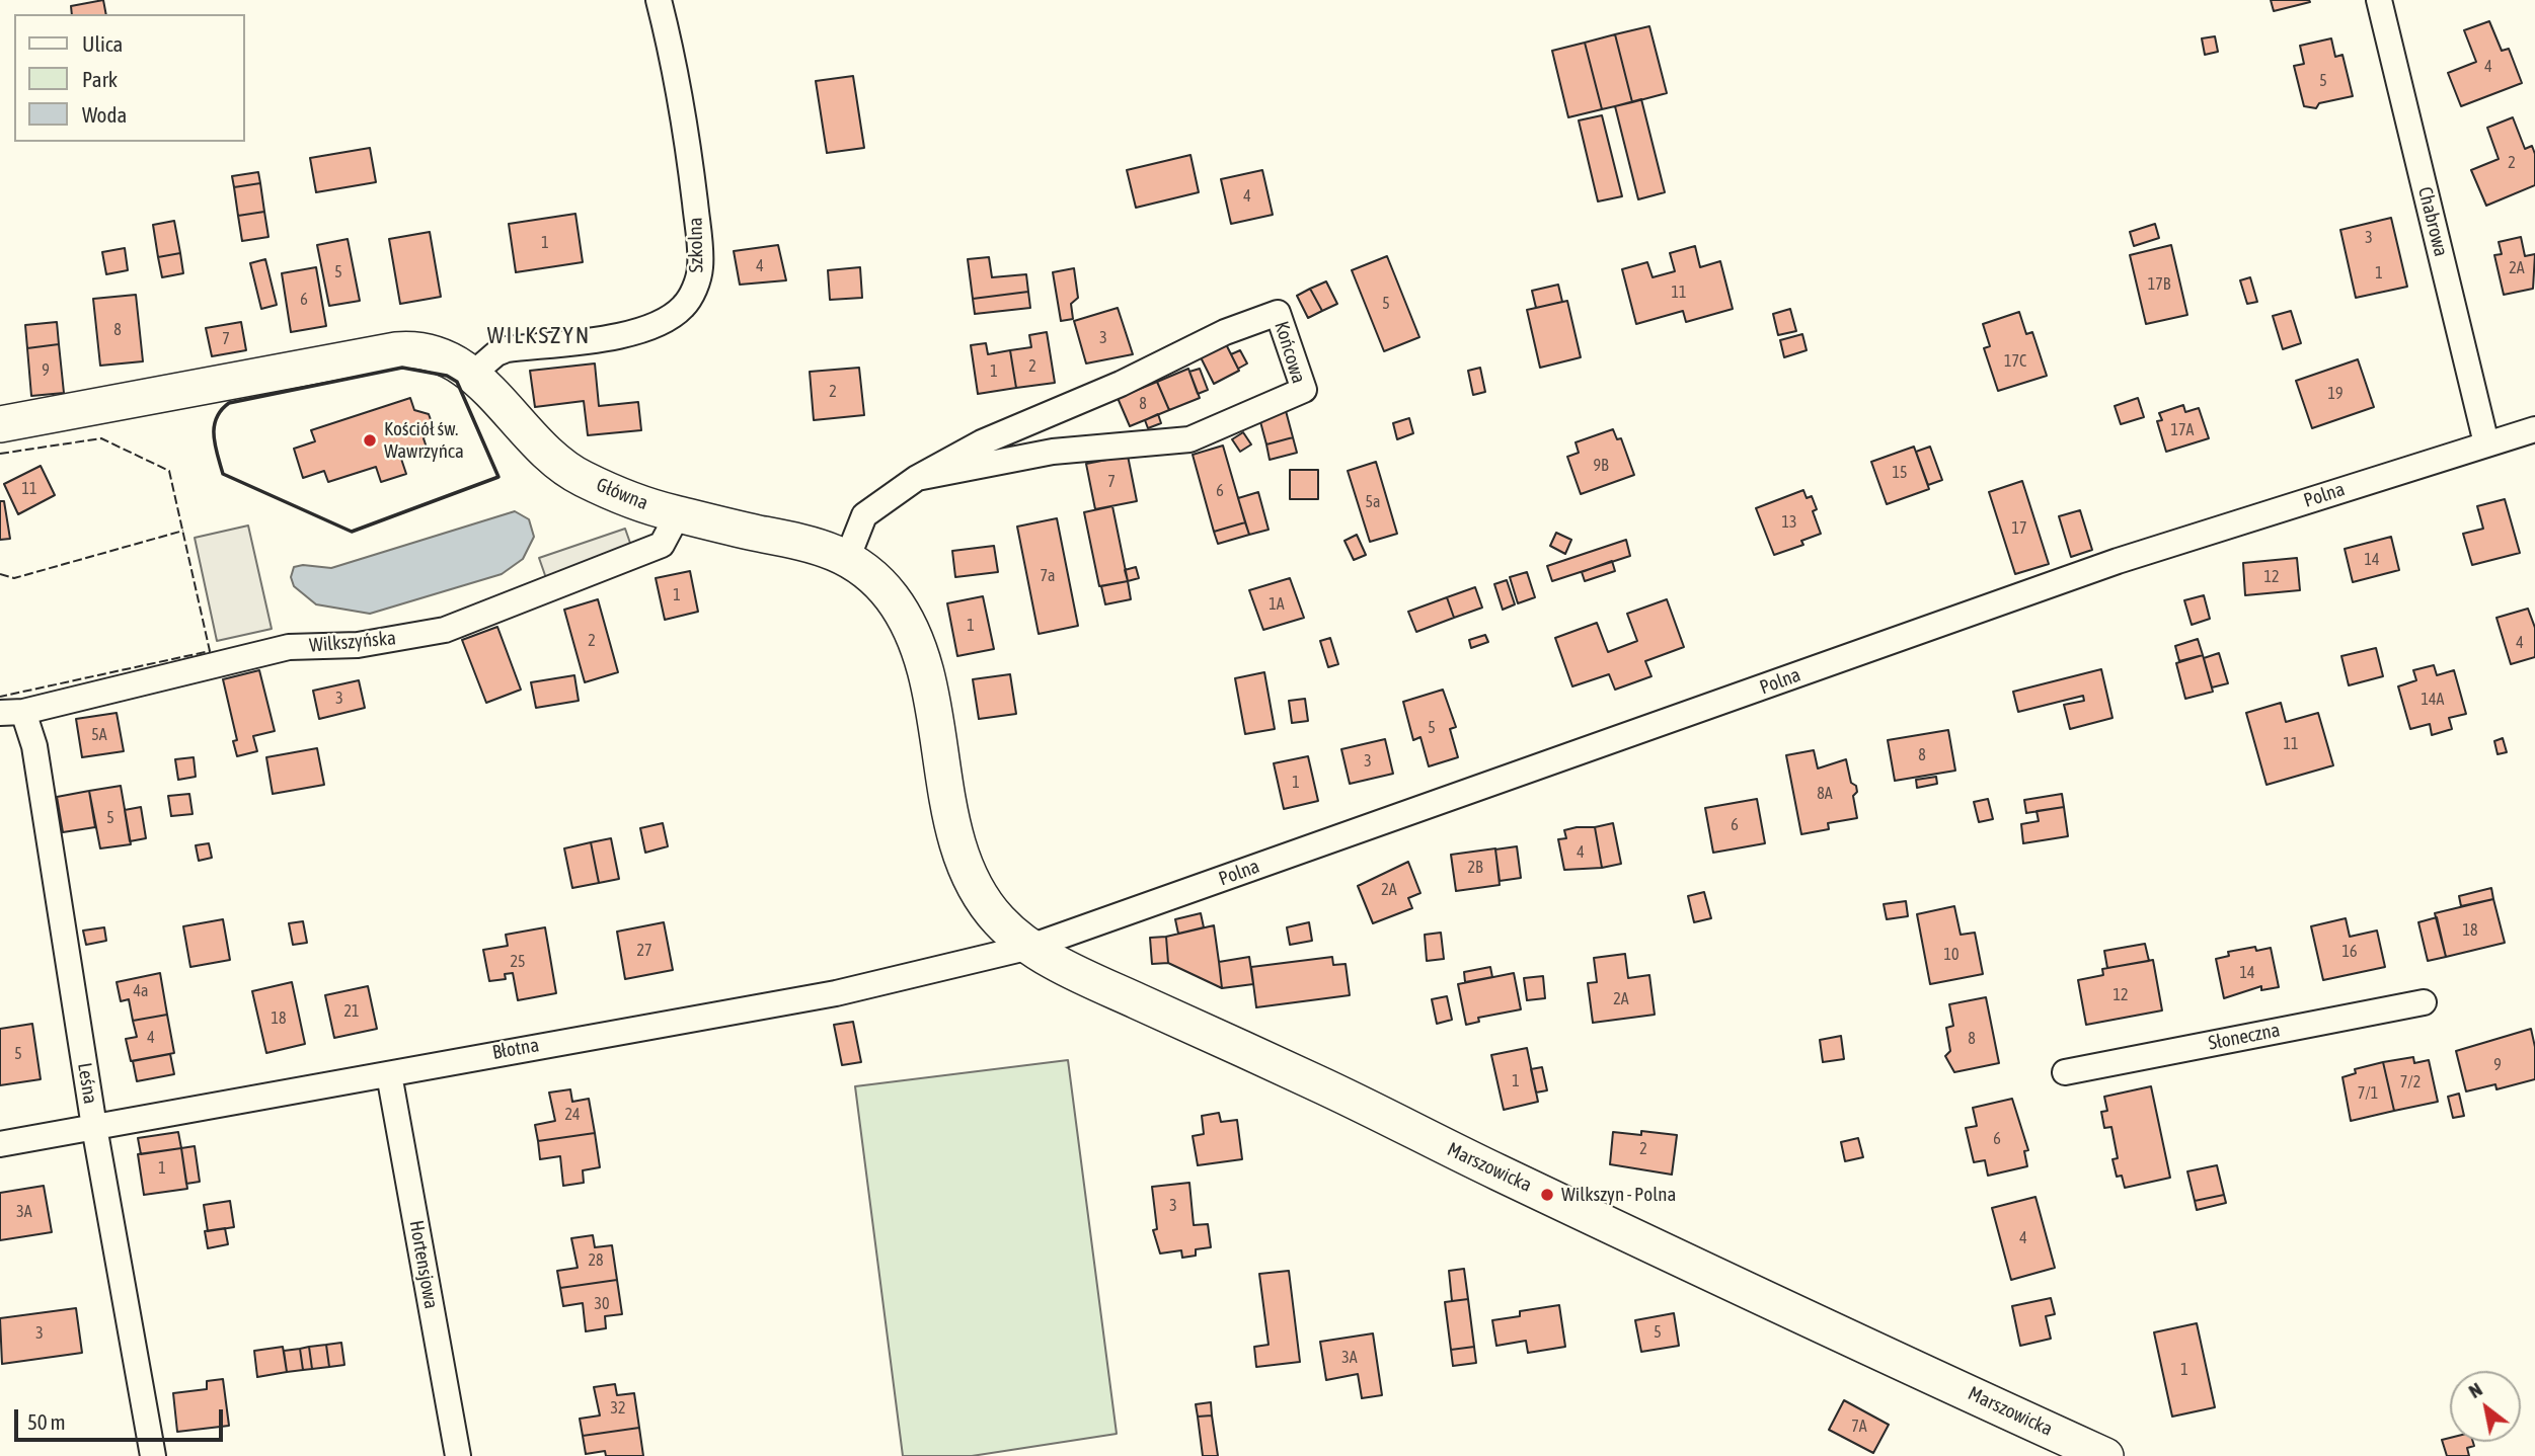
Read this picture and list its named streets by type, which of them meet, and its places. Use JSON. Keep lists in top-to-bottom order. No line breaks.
{"streets":{"street":["Chabrowa","Szkolna","Końcowa","Główna","Polna","Wilkszyńska","Słoneczna","Błotna","Leśna","Marszowicka","Hortensjowa"]},"crossings":[["Chabrowa","Polna"],["Szkolna","Główna"],["Końcowa","Główna"],["Główna","Polna"],["Główna","Wilkszyńska"],["Główna","Błotna"],["Główna","Marszowicka"],["Polna","Błotna"],["Polna","Marszowicka"],["Wilkszyńska","Leśna"],["Błotna","Leśna"],["Błotna","Marszowicka"],["Błotna","Hortensjowa"]],"districts":["WILKSZYN"],"places":["Kościół św. Wawrzyńca","Wilkszyn - Polna"],"house_numbers":["4","5","2","4","3","1","4","2A","5","1","17B","11","6","5","8","3","7","17C","2","9","1","2","19","8","17A","9B","15","7","11","6","5a","13","17","14","7a","12","1","1A","1","2","4","3","14A","5","5A","11","8","3","1","8A","5","6","4","2B","2A","18","27","16","10","25","14","4a","12","2A","21","18","4","8","5","9","1","7/2","7/1","24","6","2","1","3","3A","4","28","30","5","3","3A","1","32","7A"],"legend":["Ulica","Park","Woda"],"scale_bar":"50 m","north":"top left"}
